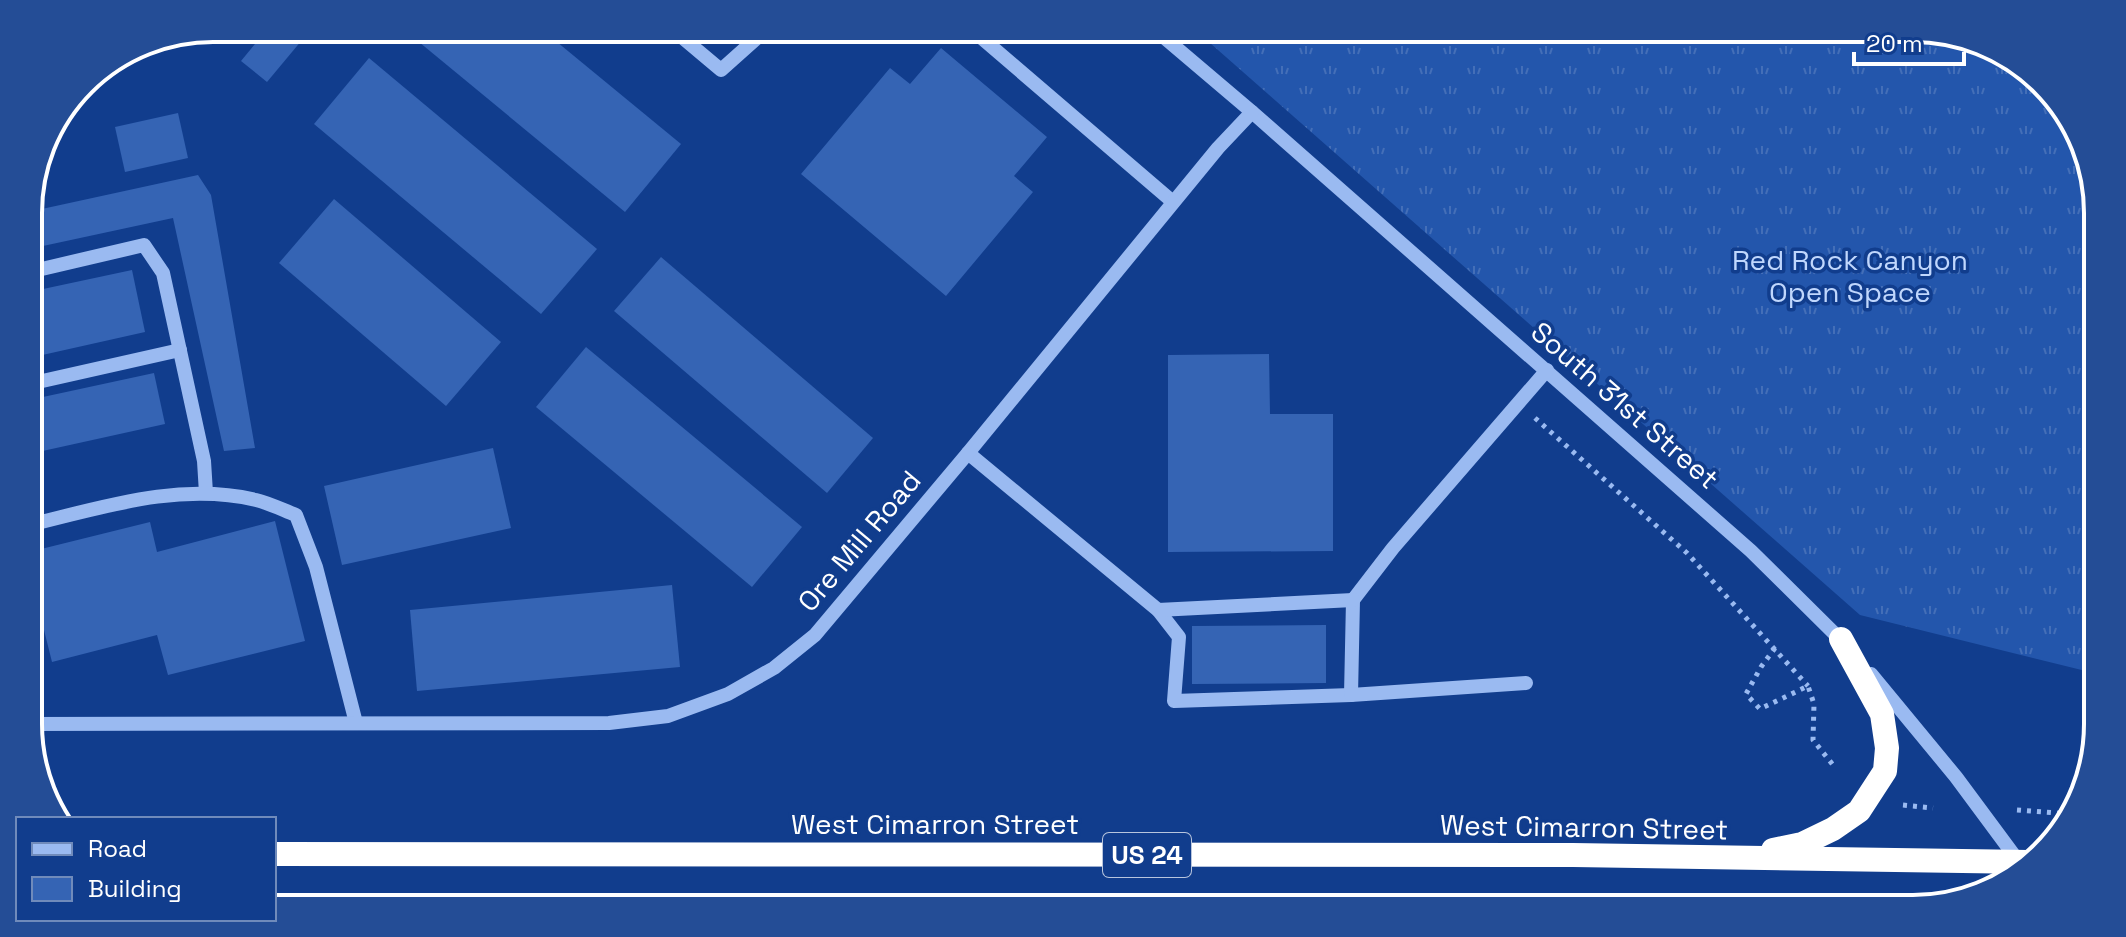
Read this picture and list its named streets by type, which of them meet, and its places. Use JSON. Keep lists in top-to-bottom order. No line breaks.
{"streets":{"highway":["West Cimarron Street","US 24"],"street":["South 31st Street","Ore Mill Road"]},"crossings":[["South 31st Street","Ore Mill Road"]],"parks":["Red Rock Canyon Open Space"],"legend":["Road","Building"],"scale_bar":"20 m"}
